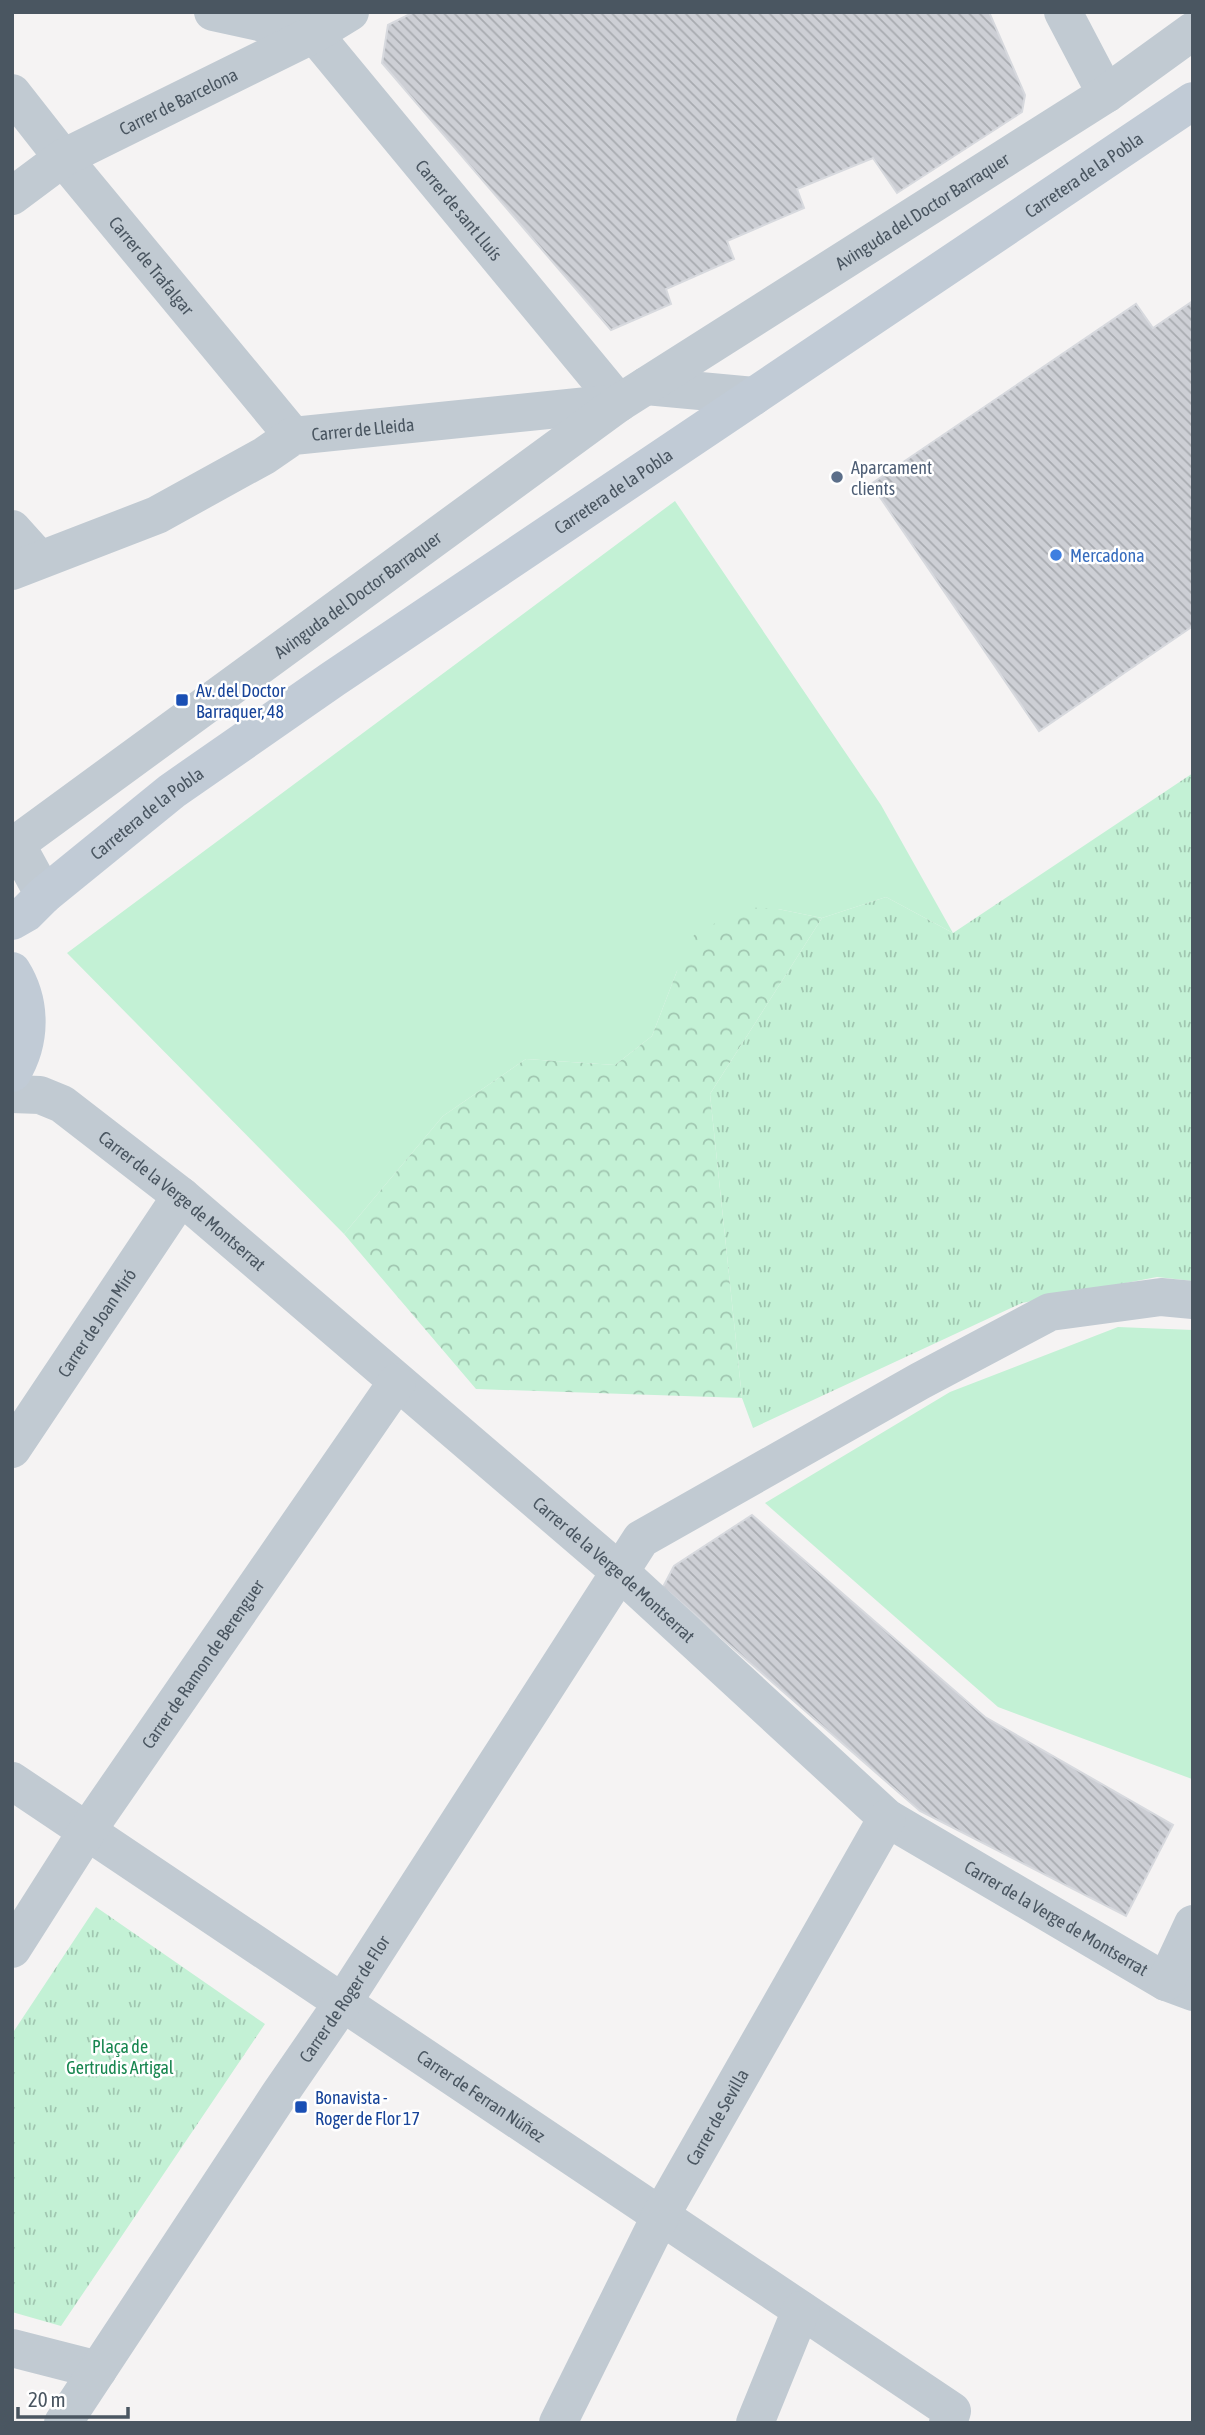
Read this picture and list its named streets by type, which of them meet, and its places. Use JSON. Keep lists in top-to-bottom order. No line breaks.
{"streets":{"street":["Carrer de Barcelona","Carretera de la Pobla","Carrer de sant Lluís","Avinguda del Doctor Barraquer","Carrer de Trafalgar","Carrer de Lleida","Carrer de la Verge de Montserrat","Carrer de Joan Miró","Carrer de Ramon de Berenguer","Carrer de Roger de Flor","Carrer de Ferran Núñez","Carrer de Sevilla"]},"crossings":[["Carrer de Barcelona","Carrer de sant Lluís"],["Carrer de Barcelona","Carrer de Trafalgar"],["Carretera de la Pobla","Avinguda del Doctor Barraquer"],["Carretera de la Pobla","Carrer de la Verge de Montserrat"],["Carrer de sant Lluís","Avinguda del Doctor Barraquer"],["Carrer de sant Lluís","Carrer de Lleida"],["Avinguda del Doctor Barraquer","Carrer de Lleida"],["Carrer de Trafalgar","Carrer de Lleida"],["Carrer de la Verge de Montserrat","Carrer de Joan Miró"],["Carrer de la Verge de Montserrat","Carrer de Ramon de Berenguer"],["Carrer de la Verge de Montserrat","Carrer de Roger de Flor"],["Carrer de la Verge de Montserrat","Carrer de Sevilla"],["Carrer de Ramon de Berenguer","Carrer de Ferran Núñez"],["Carrer de Roger de Flor","Carrer de Ferran Núñez"],["Carrer de Ferran Núñez","Carrer de Sevilla"]],"parks":["Plaça de Gertrudis Artigal"],"places":{"other":["Aparcament clients","Mercadona"],"transit":["Av. del Doctor Barraquer, 48","Bonavista - Roger de Flor 17"]},"scale_bar":"20 m"}
